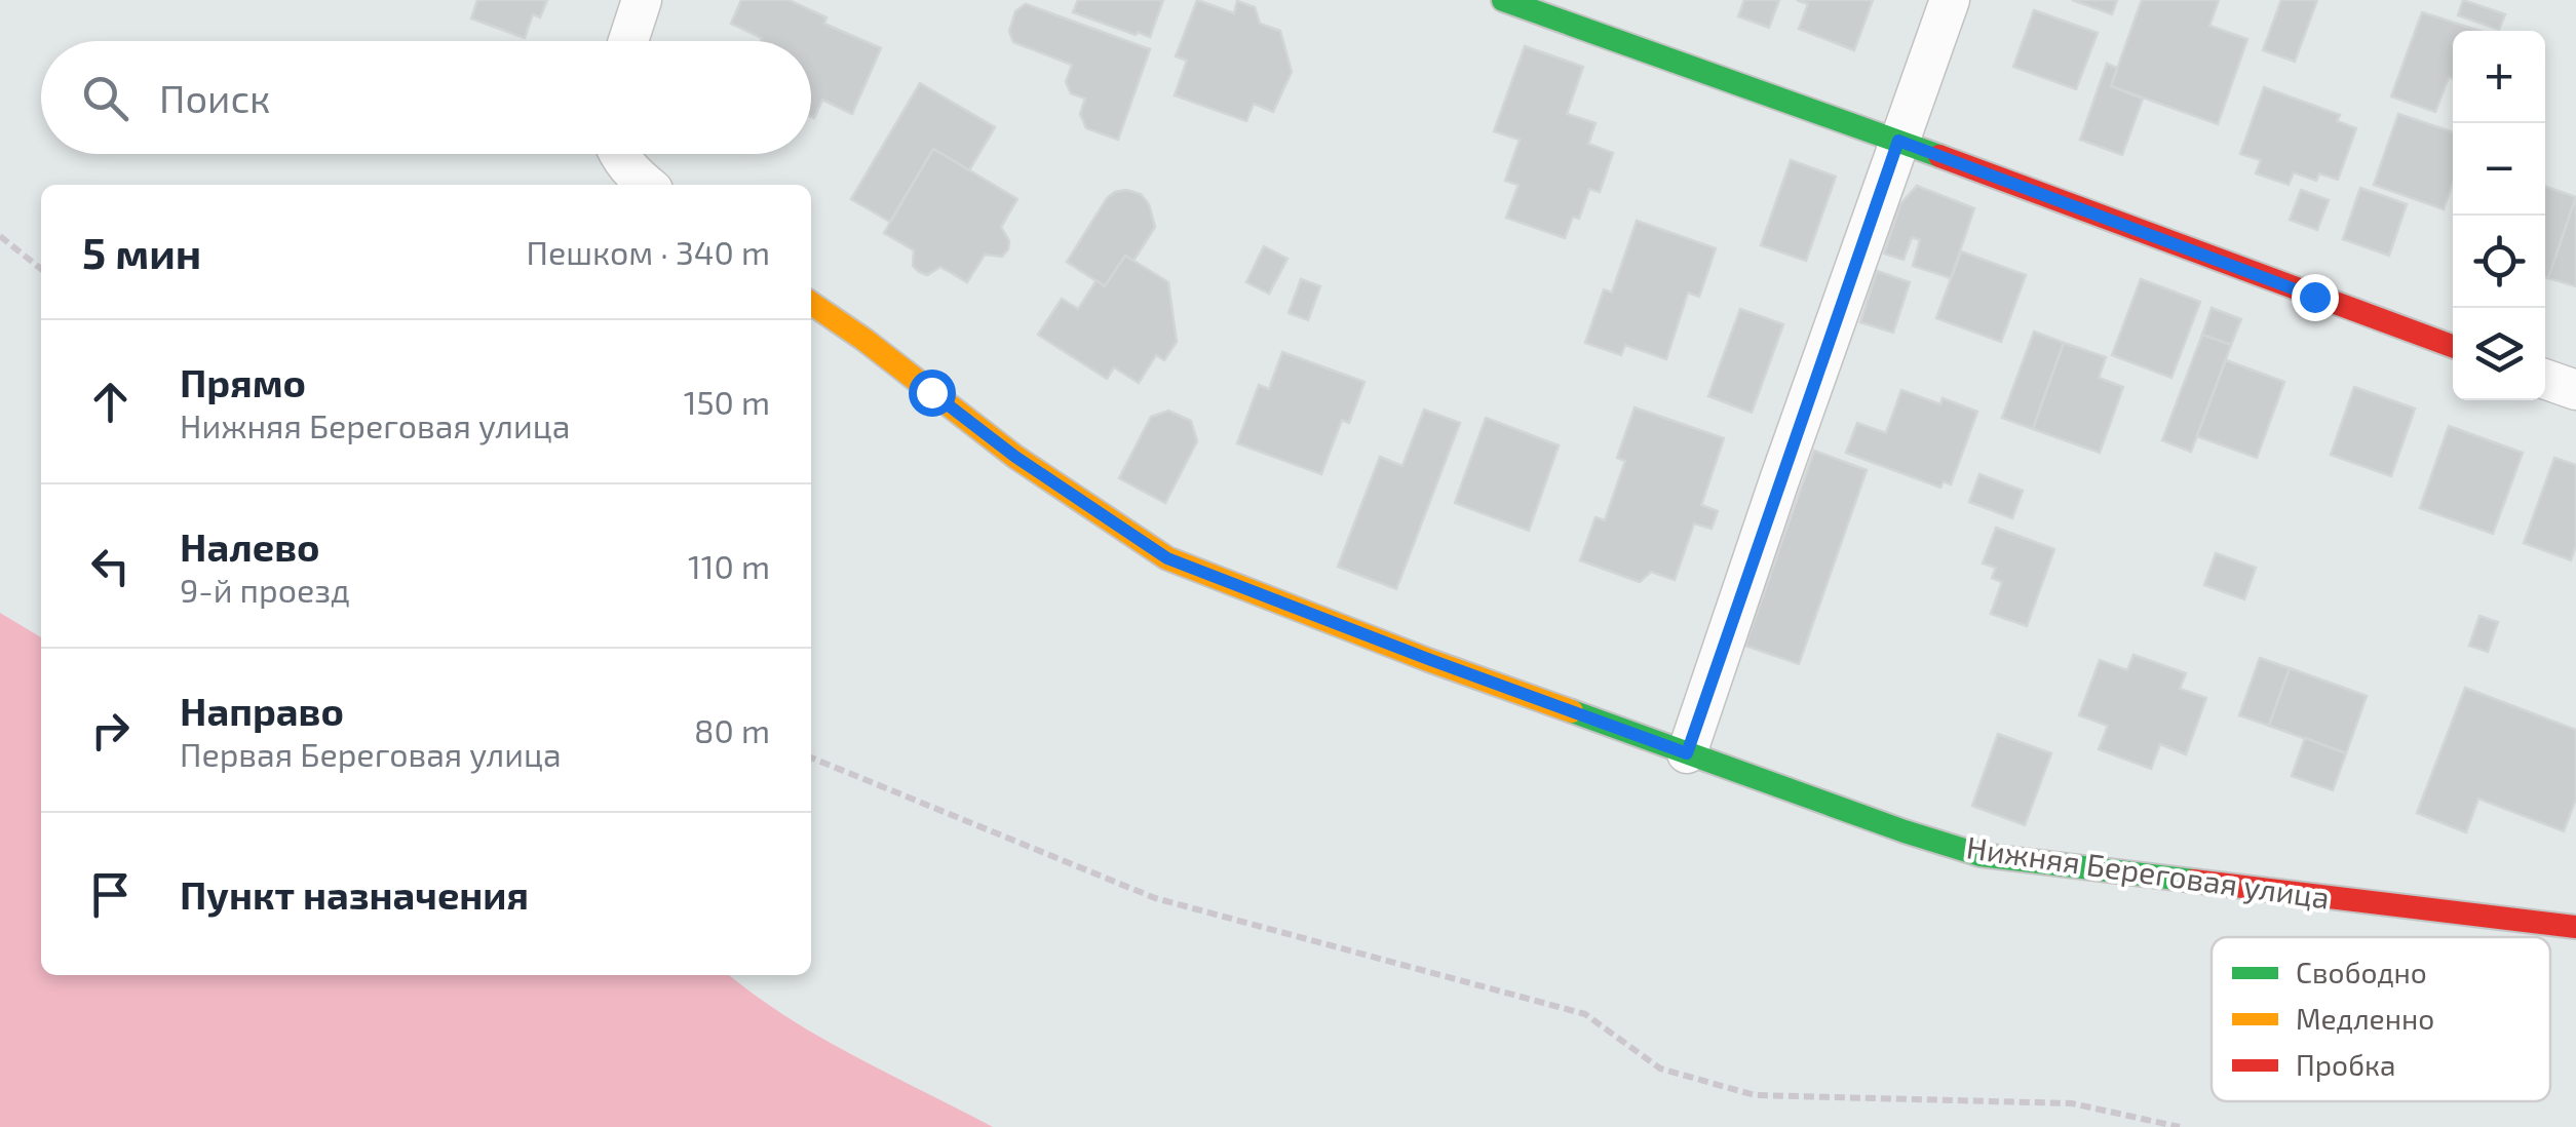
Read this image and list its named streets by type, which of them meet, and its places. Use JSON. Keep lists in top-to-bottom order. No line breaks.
{"streets":{"street":["Нижняя Береговая улица"]},"legend":["Свободно","Медленно","Пробка"],"page":{"map_buttons":["+","−"],"search":"Поиск","heading":["5 мин","Пешком · 340 m"],"list":[["Прямо","Нижняя Береговая улица","150 m"],["Налево","9-й проезд","110 m"],["Направо","Первая Береговая улица","80 m"],"Пункт назначения"]}}
